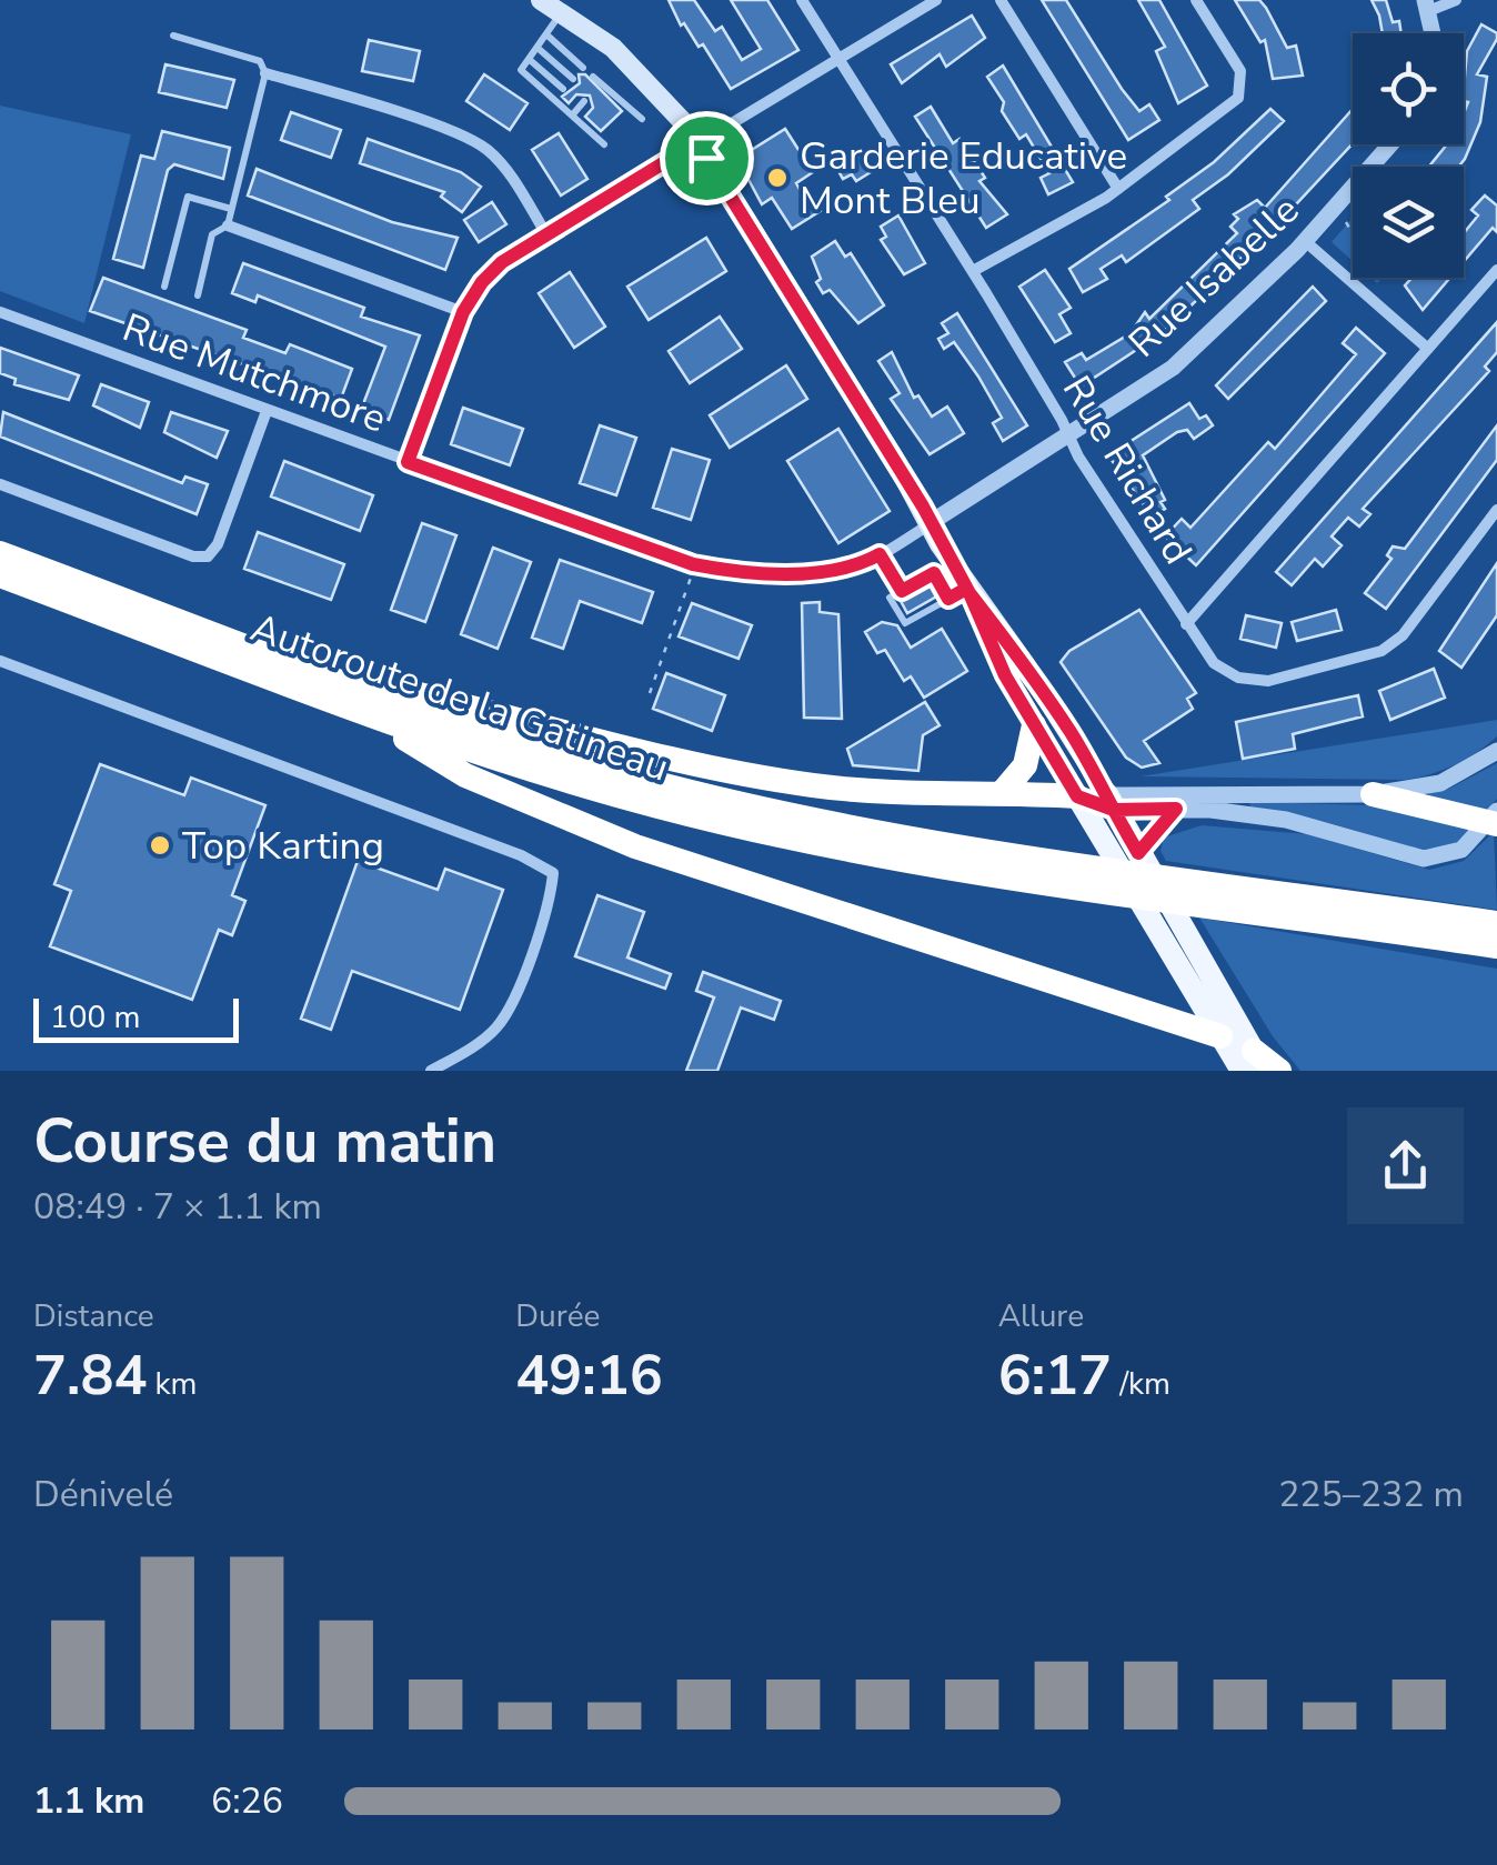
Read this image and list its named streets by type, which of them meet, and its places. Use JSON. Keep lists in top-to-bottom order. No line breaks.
{"streets":{"highway":["Autoroute de la Gatineau"],"street":["Rue Isabelle","Rue Mutchmore","Rue Richard"]},"crossings":[["Rue Isabelle","Rue Mutchmore"],["Rue Isabelle","Rue Richard"]],"places":["Garderie Educative Mont Bleu","Top Karting"],"scale_bar":"100 m","page":{"scale":"100 m","heading":["Course du matin","08:49 · 7 × 1.1 km"],"stats":[["Distance","7.84 km"],["Durée","49:16"],["Allure","6:17 /km"]],"chart":["Dénivelé","225–232 m"],"list":[{"name":"1.1 km","note":"6:26"}]}}
